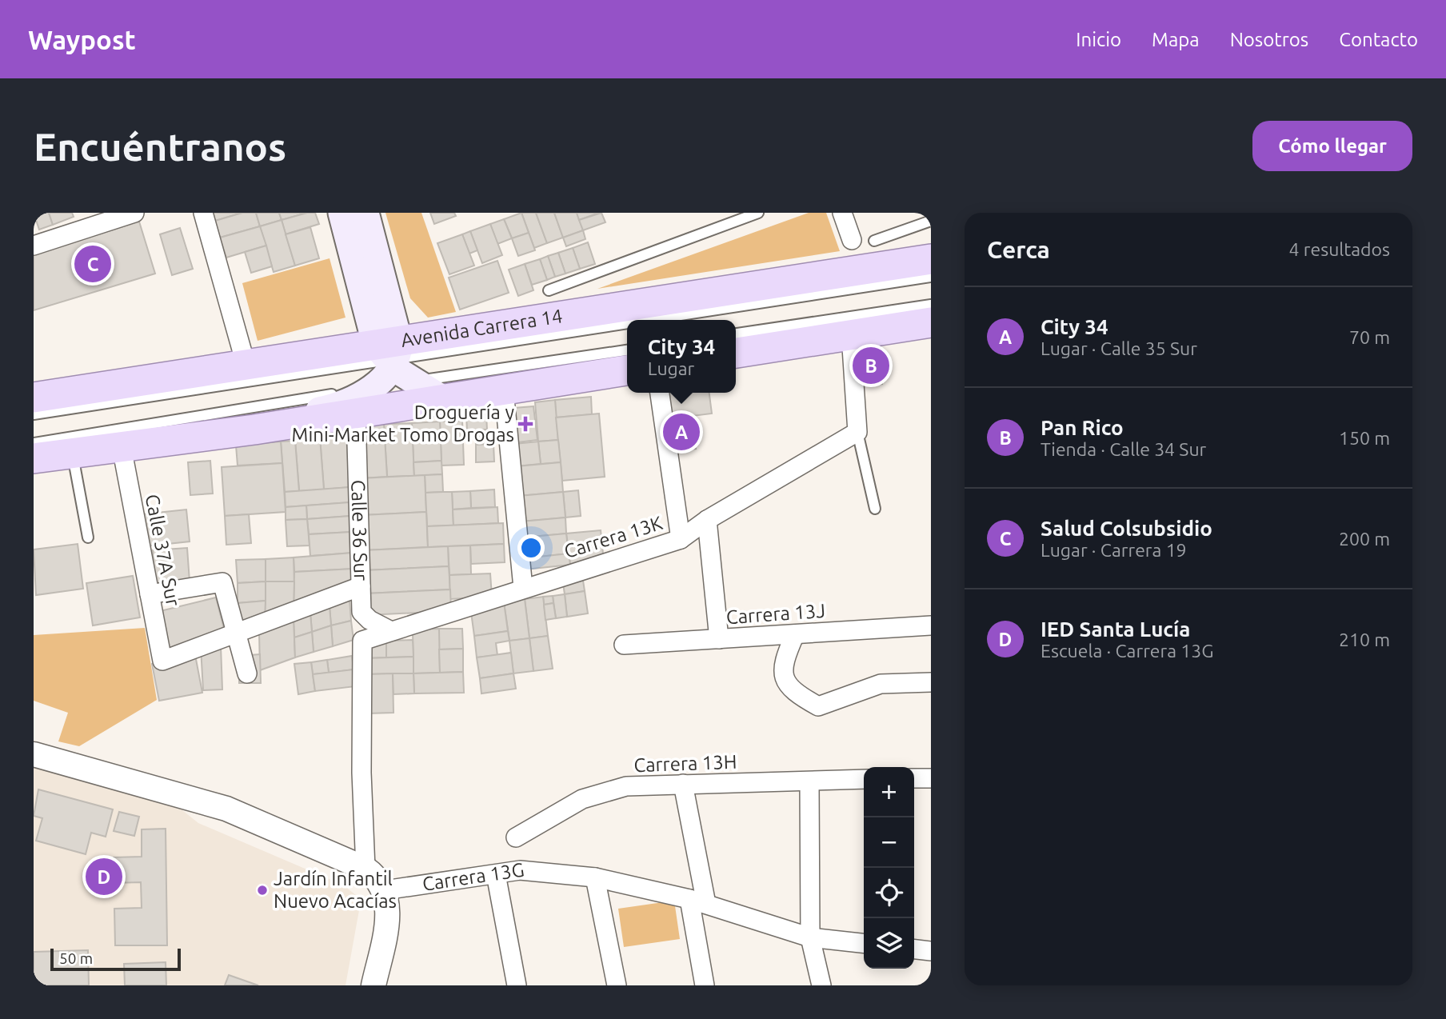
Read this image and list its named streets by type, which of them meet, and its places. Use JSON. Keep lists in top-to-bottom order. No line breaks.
{"streets":{"main road":["Avenida Carrera 14"],"street":["Calle 36 Sur","Carrera 13K","Calle 37A Sur","Carrera 13J","Carrera 13H","Carrera 13G"]},"crossings":[["Calle 36 Sur","Carrera 13K"]],"places":{"health":["Droguería y Mini-Market Tomo Drogas"],"other":["Jardín Infantil Nuevo Acacías"]},"scale_bar":"50 m","page":{"header":"Waypost","nav":["Inicio","Mapa","Nosotros","Contacto"],"buttons":"Cómo llegar","title":"Encuéntranos","heading":["Cerca","4 resultados"],"pins":["C","B","A","D"],"list":[{"mark":"A","name":"City 34","note":"Lugar · Calle 35 Sur","value":"70 m"},{"mark":"B","name":"Pan Rico","note":"Tienda · Calle 34 Sur","value":"150 m"},{"mark":"C","name":"Salud Colsubsidio","note":"Lugar · Carrera 19","value":"200 m"},{"mark":"D","name":"IED Santa Lucía","note":"Escuela · Carrera 13G","value":"210 m"}],"popup":["City 34","Lugar"],"map_buttons":["+","−"],"scale":"50 m"}}
